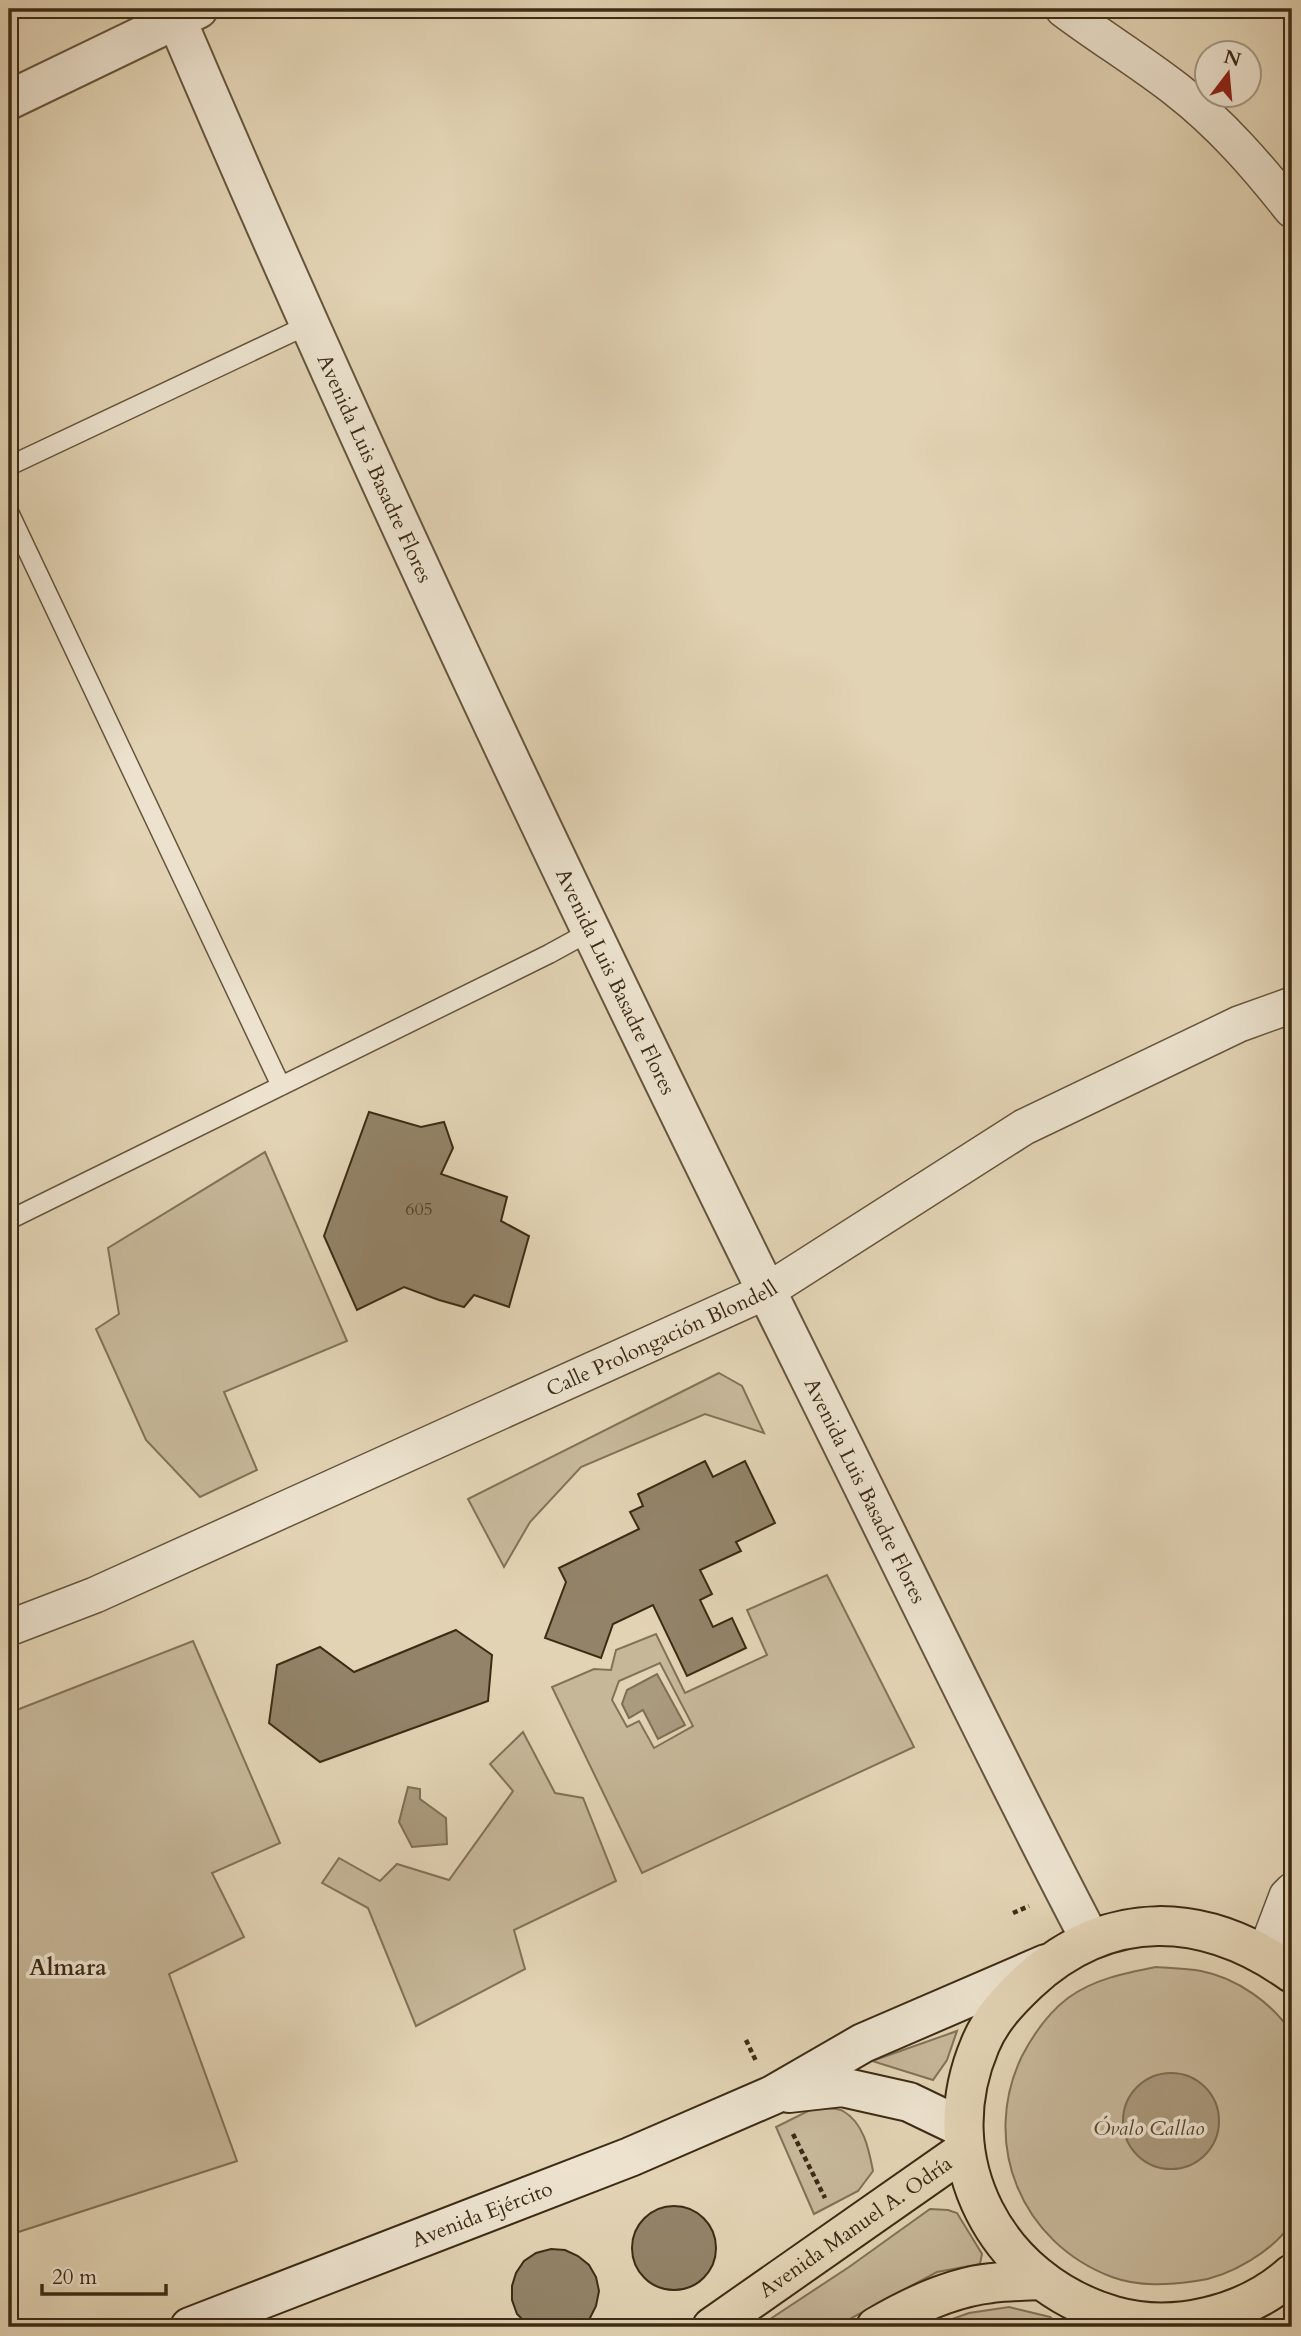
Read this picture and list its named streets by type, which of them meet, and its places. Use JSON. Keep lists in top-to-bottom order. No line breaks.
{"streets":{"main road":["Avenida Manuel A. Odría"],"street":["Avenida Luis Basadre Flores","Calle Prolongación Blondell","Avenida Ejército"]},"crossings":[["Avenida Luis Basadre Flores","Calle Prolongación Blondell"],["Avenida Ejército","Avenida Manuel A. Odría"]],"districts":["Almara"],"parks":["Óvalo Callao"],"house_numbers":["605"],"scale_bar":"20 m","north":"top"}
